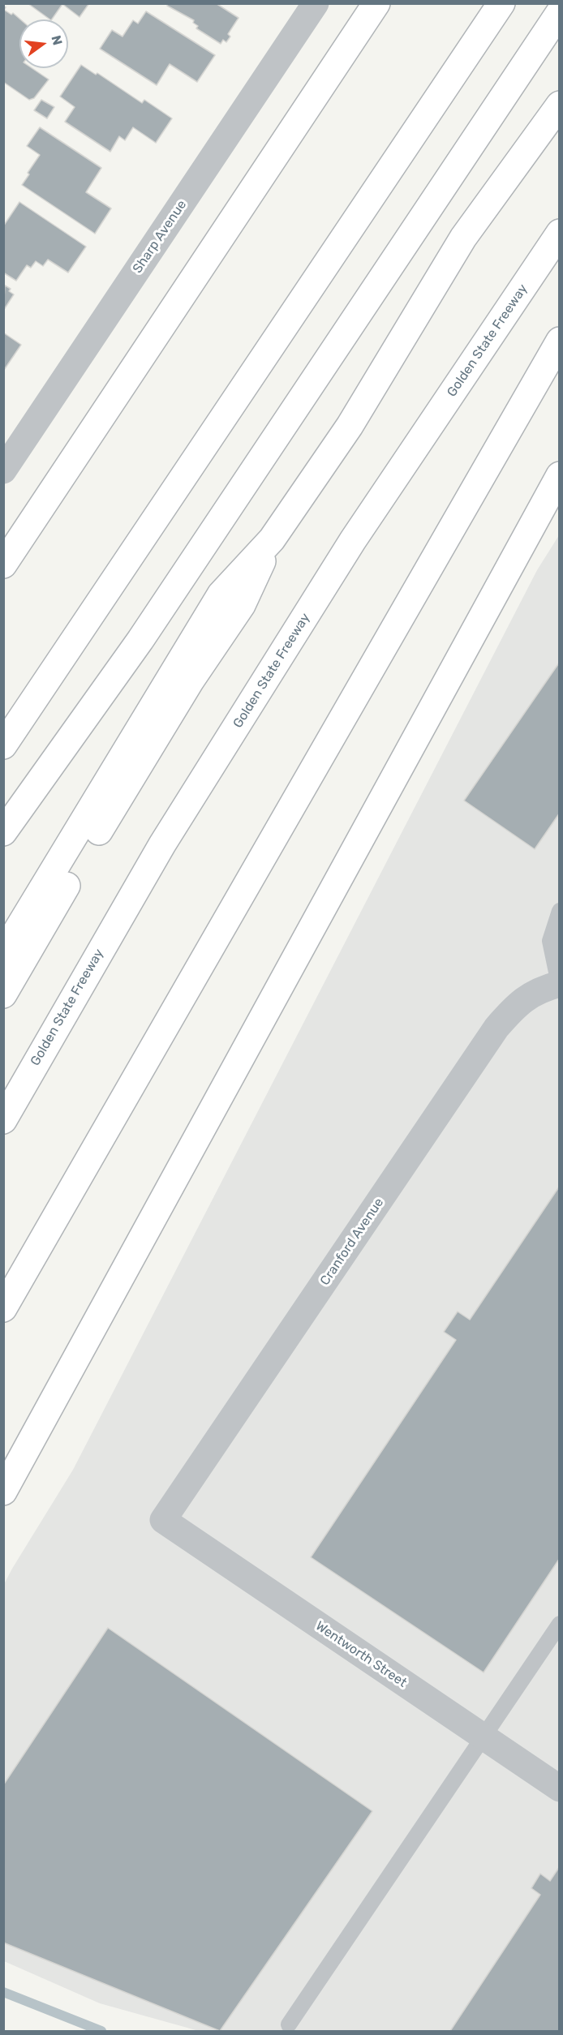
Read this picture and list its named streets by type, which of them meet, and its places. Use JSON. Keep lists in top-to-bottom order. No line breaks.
{"streets":{"highway":["Golden State Freeway"],"street":["Sharp Avenue","Cranford Avenue","Wentworth Street"]},"crossings":[["Cranford Avenue","Wentworth Street"]],"north":"right"}
